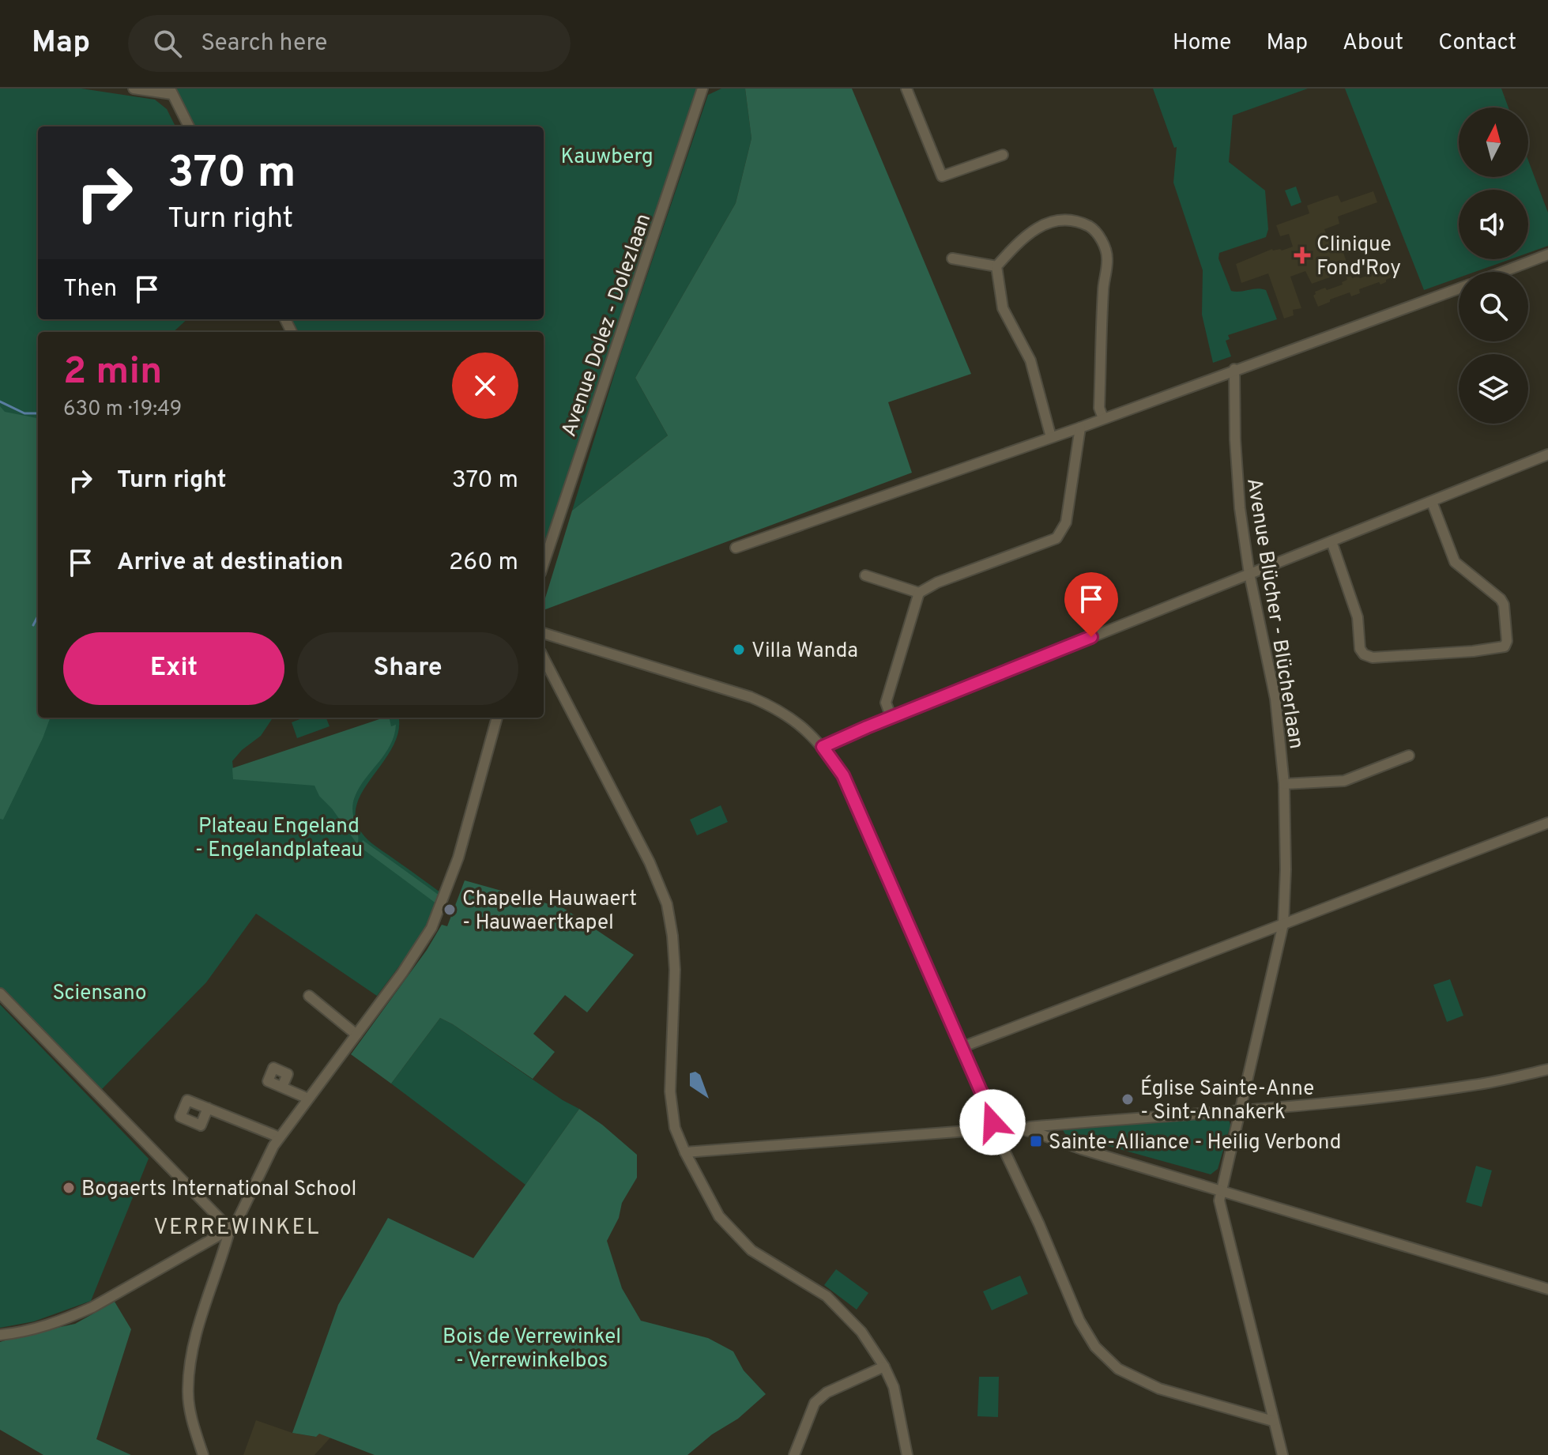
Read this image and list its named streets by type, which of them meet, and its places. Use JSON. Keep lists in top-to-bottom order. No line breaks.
{"streets":{"street":["Avenue Dolez - Dolezlaan","Avenue Blücher - Blücherlaan"]},"districts":["VERREWINKEL"],"parks":["Kauwberg","Plateau Engeland - Engelandplateau","Sciensano","Bois de Verrewinkel - Verrewinkelbos"],"places":{"health":["Clinique Fond'Roy"],"other":["Villa Wanda","Chapelle Hauwaert - Hauwaertkapel","Église Sainte-Anne - Sint-Annakerk","Bogaerts International School"],"transit":["Sainte-Alliance - Heilig Verbond"]},"north":"top","page":{"header":"Map","search":"Search here","nav":["Home","Map","About","Contact"],"turn":["370 m","Turn right"],"then":"Then","heading":["2 min","630 m · 19:49"],"list":[{"name":"Turn right","value":"370 m"},{"name":"Arrive at destination","value":"260 m"}],"buttons":["Exit","Share"]}}
